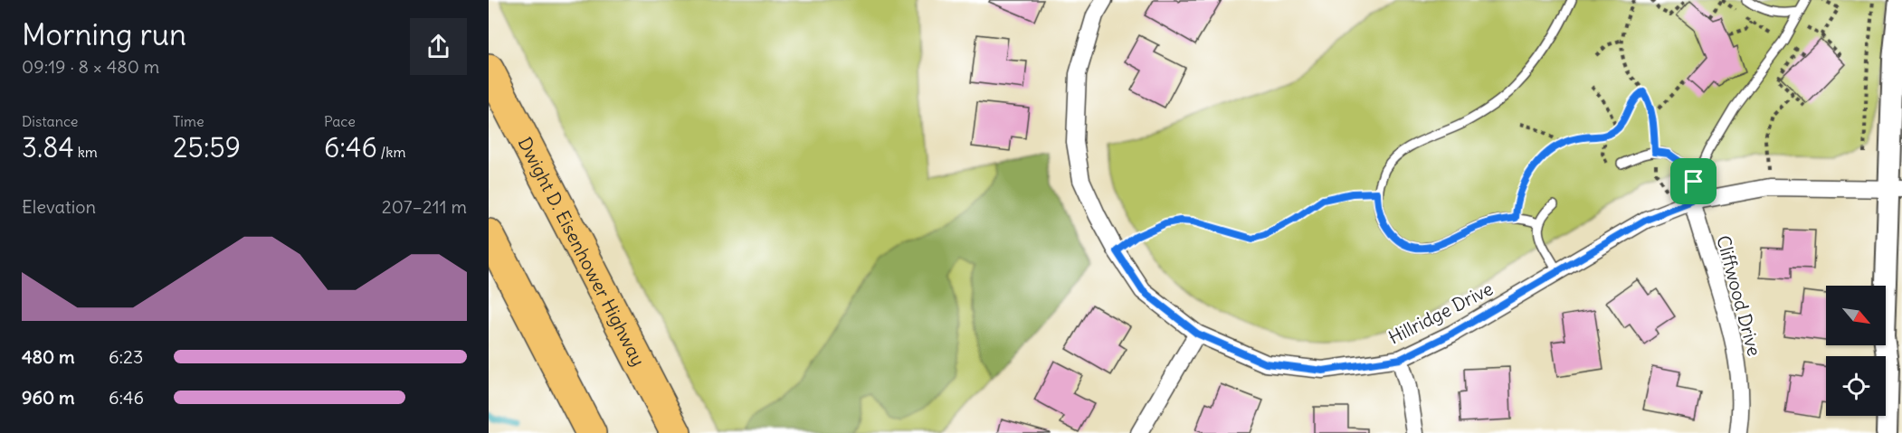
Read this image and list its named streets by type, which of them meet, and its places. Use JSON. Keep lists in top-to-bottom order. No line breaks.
{"streets":{"highway":["Dwight D. Eisenhower Highway"],"street":["Cliffwood Drive","Hillridge Drive"]},"crossings":[["Cliffwood Drive","Hillridge Drive"]],"north":"bottom right","page":{"heading":["Morning run","09:19 · 8 × 480 m"],"stats":[["Distance","3.84 km"],["Time","25:59"],["Pace","6:46 /km"]],"chart":["Elevation","207–211 m"],"list":[{"name":"480 m","note":"6:23"},{"name":"960 m","note":"6:46"}]}}
